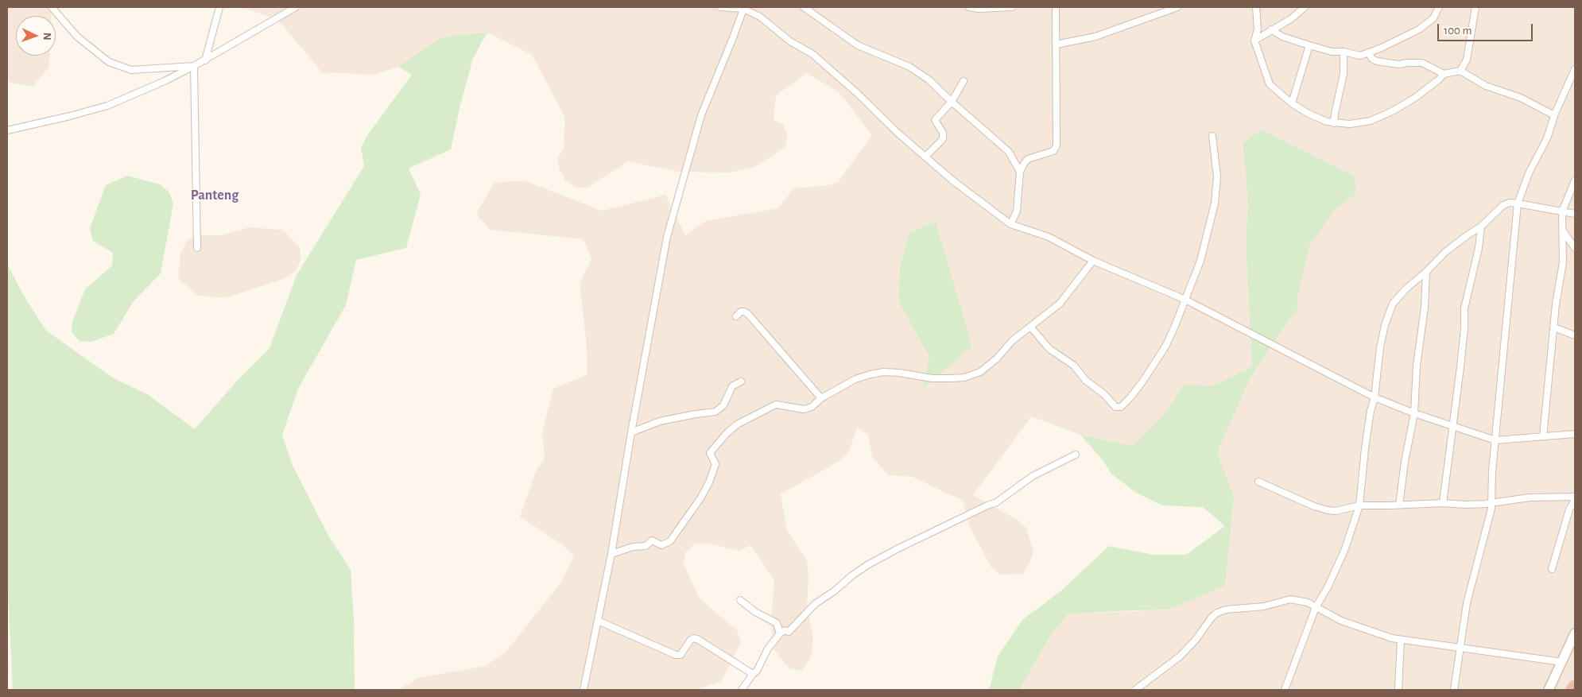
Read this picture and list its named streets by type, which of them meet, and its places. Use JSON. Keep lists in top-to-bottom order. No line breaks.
{"districts":["Panteng"],"scale_bar":"100 m","north":"right"}
